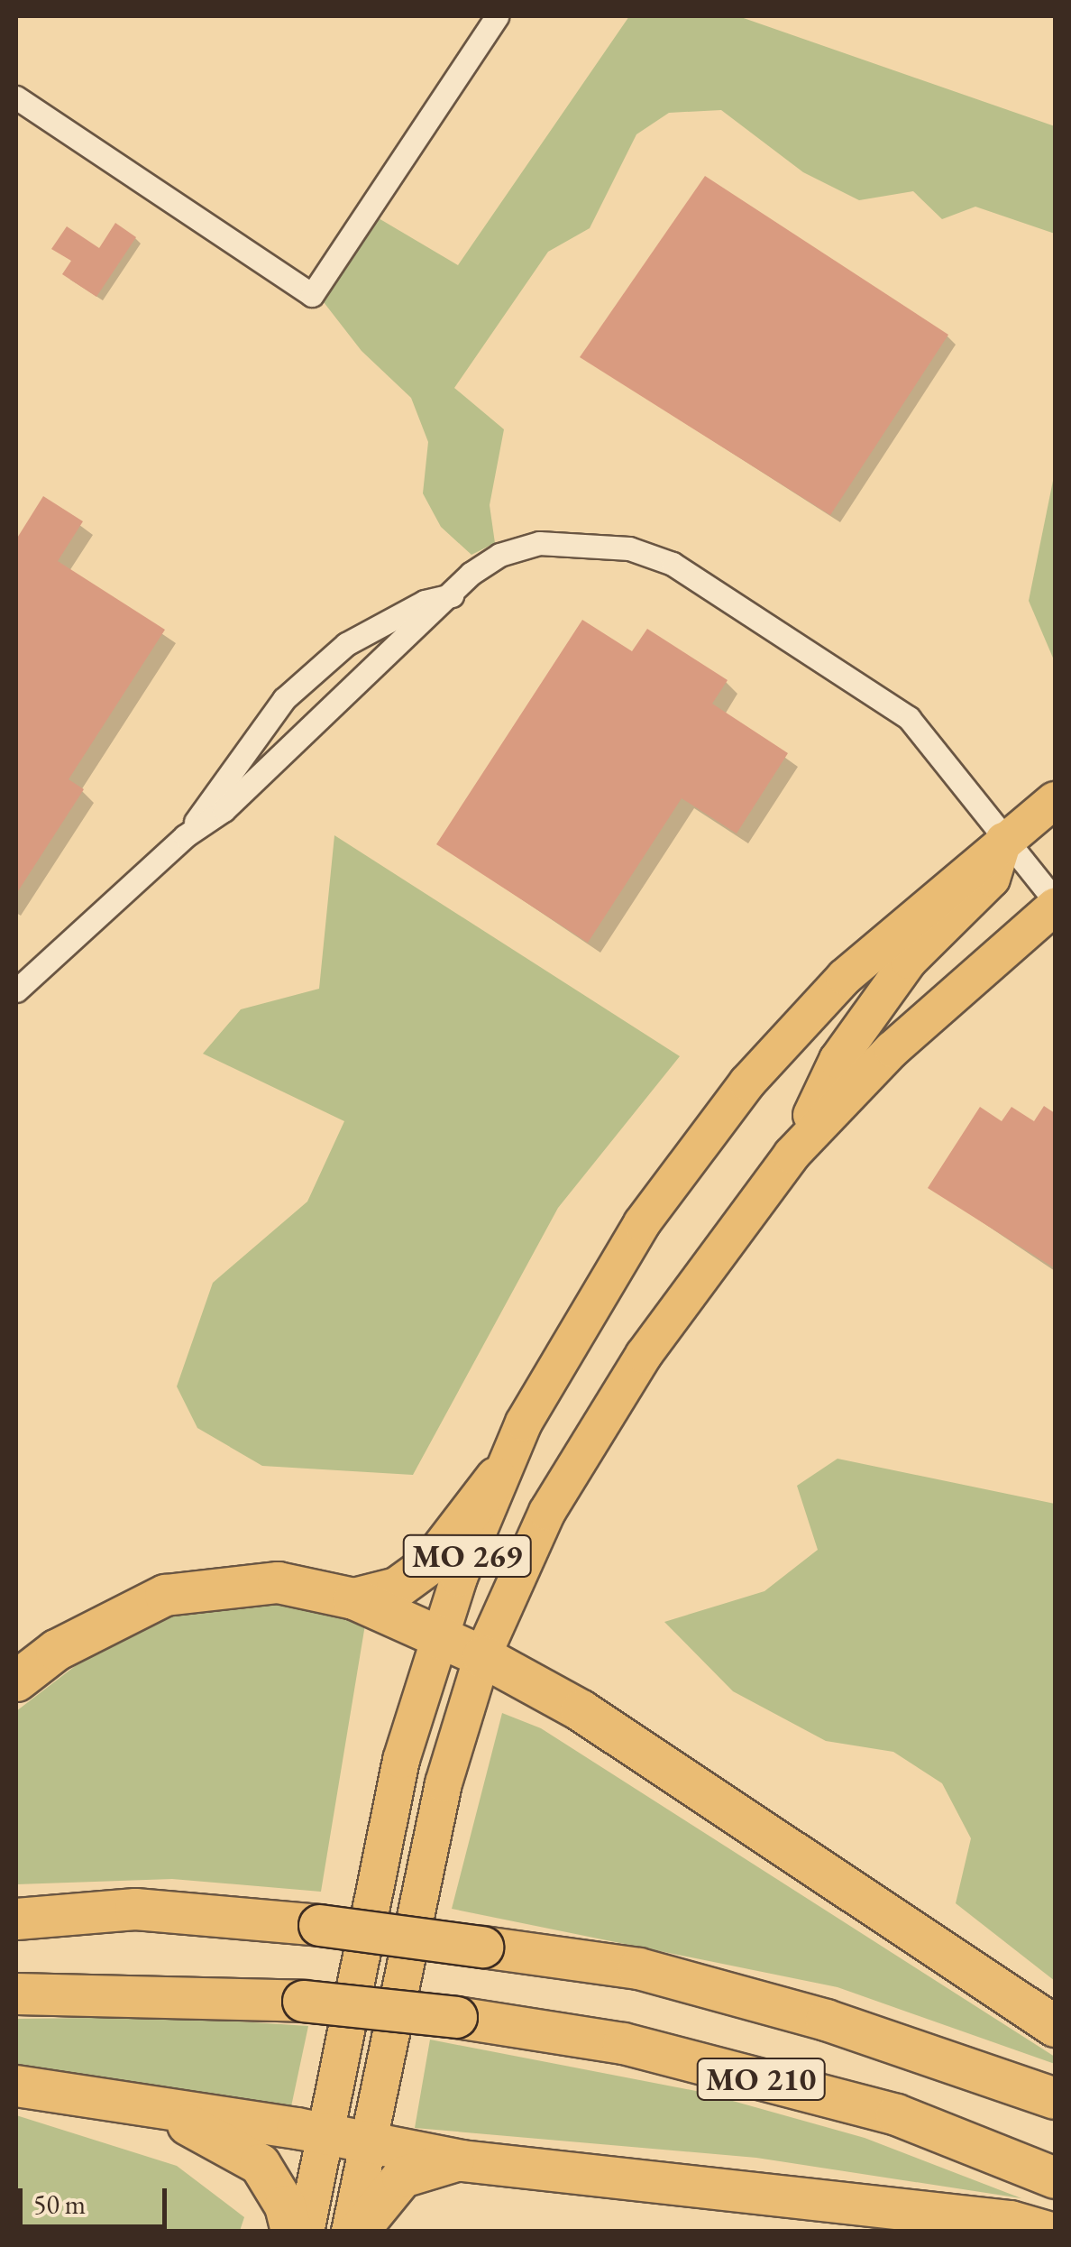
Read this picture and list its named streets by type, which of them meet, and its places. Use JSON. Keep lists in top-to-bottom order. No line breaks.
{"streets":{"highway":["MO 210"],"main road":["MO 269"]},"scale_bar":"50 m"}
